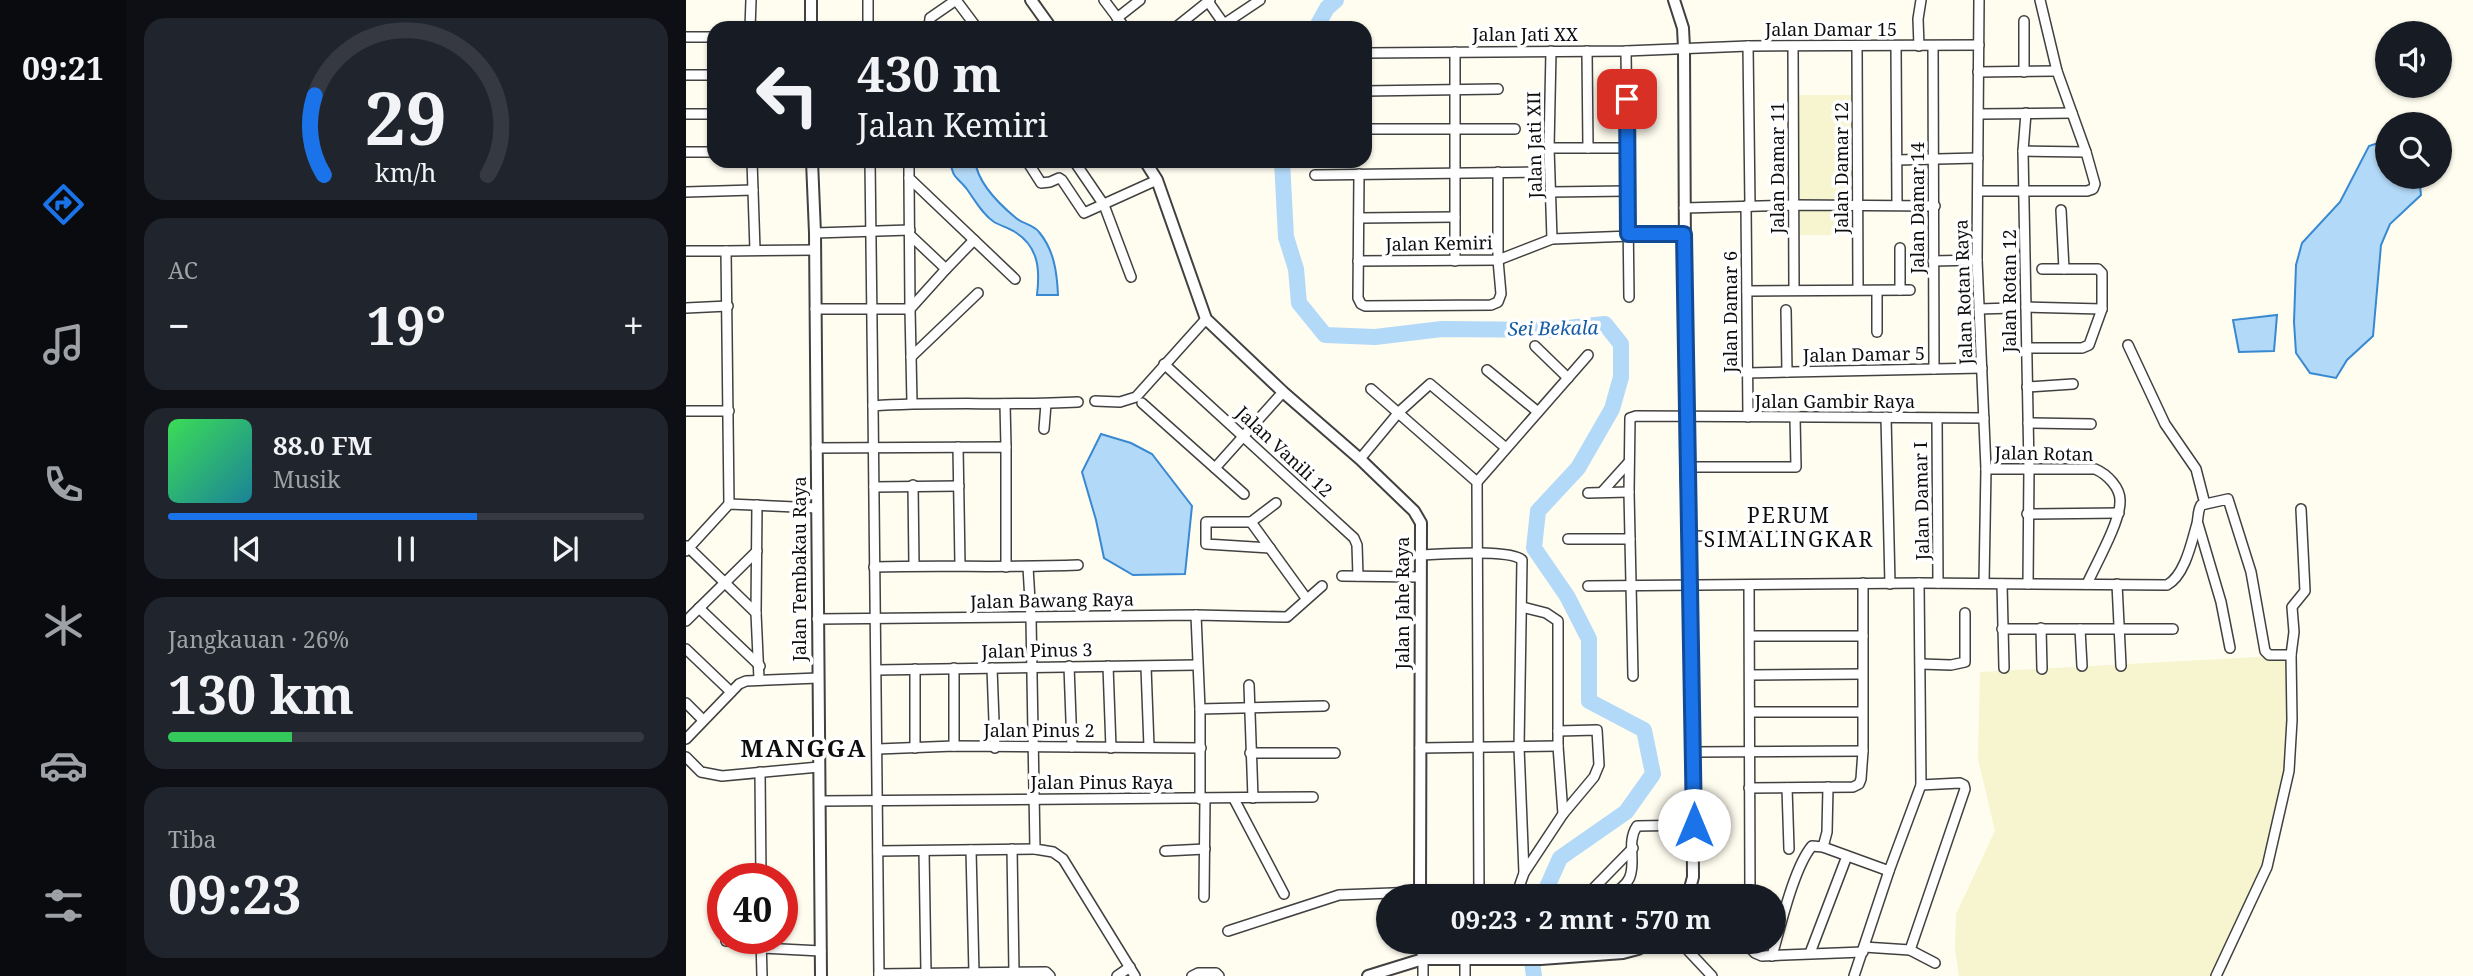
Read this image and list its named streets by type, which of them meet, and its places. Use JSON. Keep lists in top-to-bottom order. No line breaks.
{"streets":{"street":["Jalan Damar 15","Jalan Jati XX","Jalan Jati XII","Jalan Damar 11","Jalan Damar 12","Jalan Damar 14","Jalan Kemiri","Jalan Rotan 12","Jalan Rotan Raya","Jalan Damar 6","Jalan Damar 5","Jalan Gambir Raya","Jalan Vanili 12","Jalan Rotan","Jalan Damar I","Jalan Tembakau Raya","Jalan Bawang Raya","Jalan Jahe Raya","Jalan Pinus 3","Jalan Pinus 2","Jalan Pinus Raya"]},"crossings":[["Jalan Damar 15","Jalan Jati XX"],["Jalan Damar 15","Jalan Damar 11"],["Jalan Damar 15","Jalan Damar 12"],["Jalan Damar 15","Jalan Damar 14"],["Jalan Damar 15","Jalan Rotan Raya"],["Jalan Damar 15","Jalan Damar 6"],["Jalan Jati XX","Jalan Jati XII"],["Jalan Jati XII","Jalan Kemiri"],["Jalan Damar 14","Jalan Damar 5"],["Jalan Rotan 12","Jalan Rotan"],["Jalan Rotan Raya","Jalan Damar 5"],["Jalan Rotan Raya","Jalan Gambir Raya"],["Jalan Rotan Raya","Jalan Rotan"],["Jalan Damar 6","Jalan Damar 5"],["Jalan Damar 6","Jalan Gambir Raya"],["Jalan Gambir Raya","Jalan Damar I"],["Jalan Tembakau Raya","Jalan Bawang Raya"],["Jalan Tembakau Raya","Jalan Pinus Raya"]],"districts":["PERUM SIMALINGKAR","MANGGA"],"water":["Sei Bekala"],"page":{"tabs":"09:21","turn":["430 m","Jalan Kemiri"],"tile":["AC",["Jangkauan · 26%","130 km"],["Tiba","09:23"]],"heat":["−","19°","+"],"song":["88.0 FM","Musik"],"limit":"40","trip":"09:23 · 2 mnt · 570 m","gauge":["29","km/h"]}}
